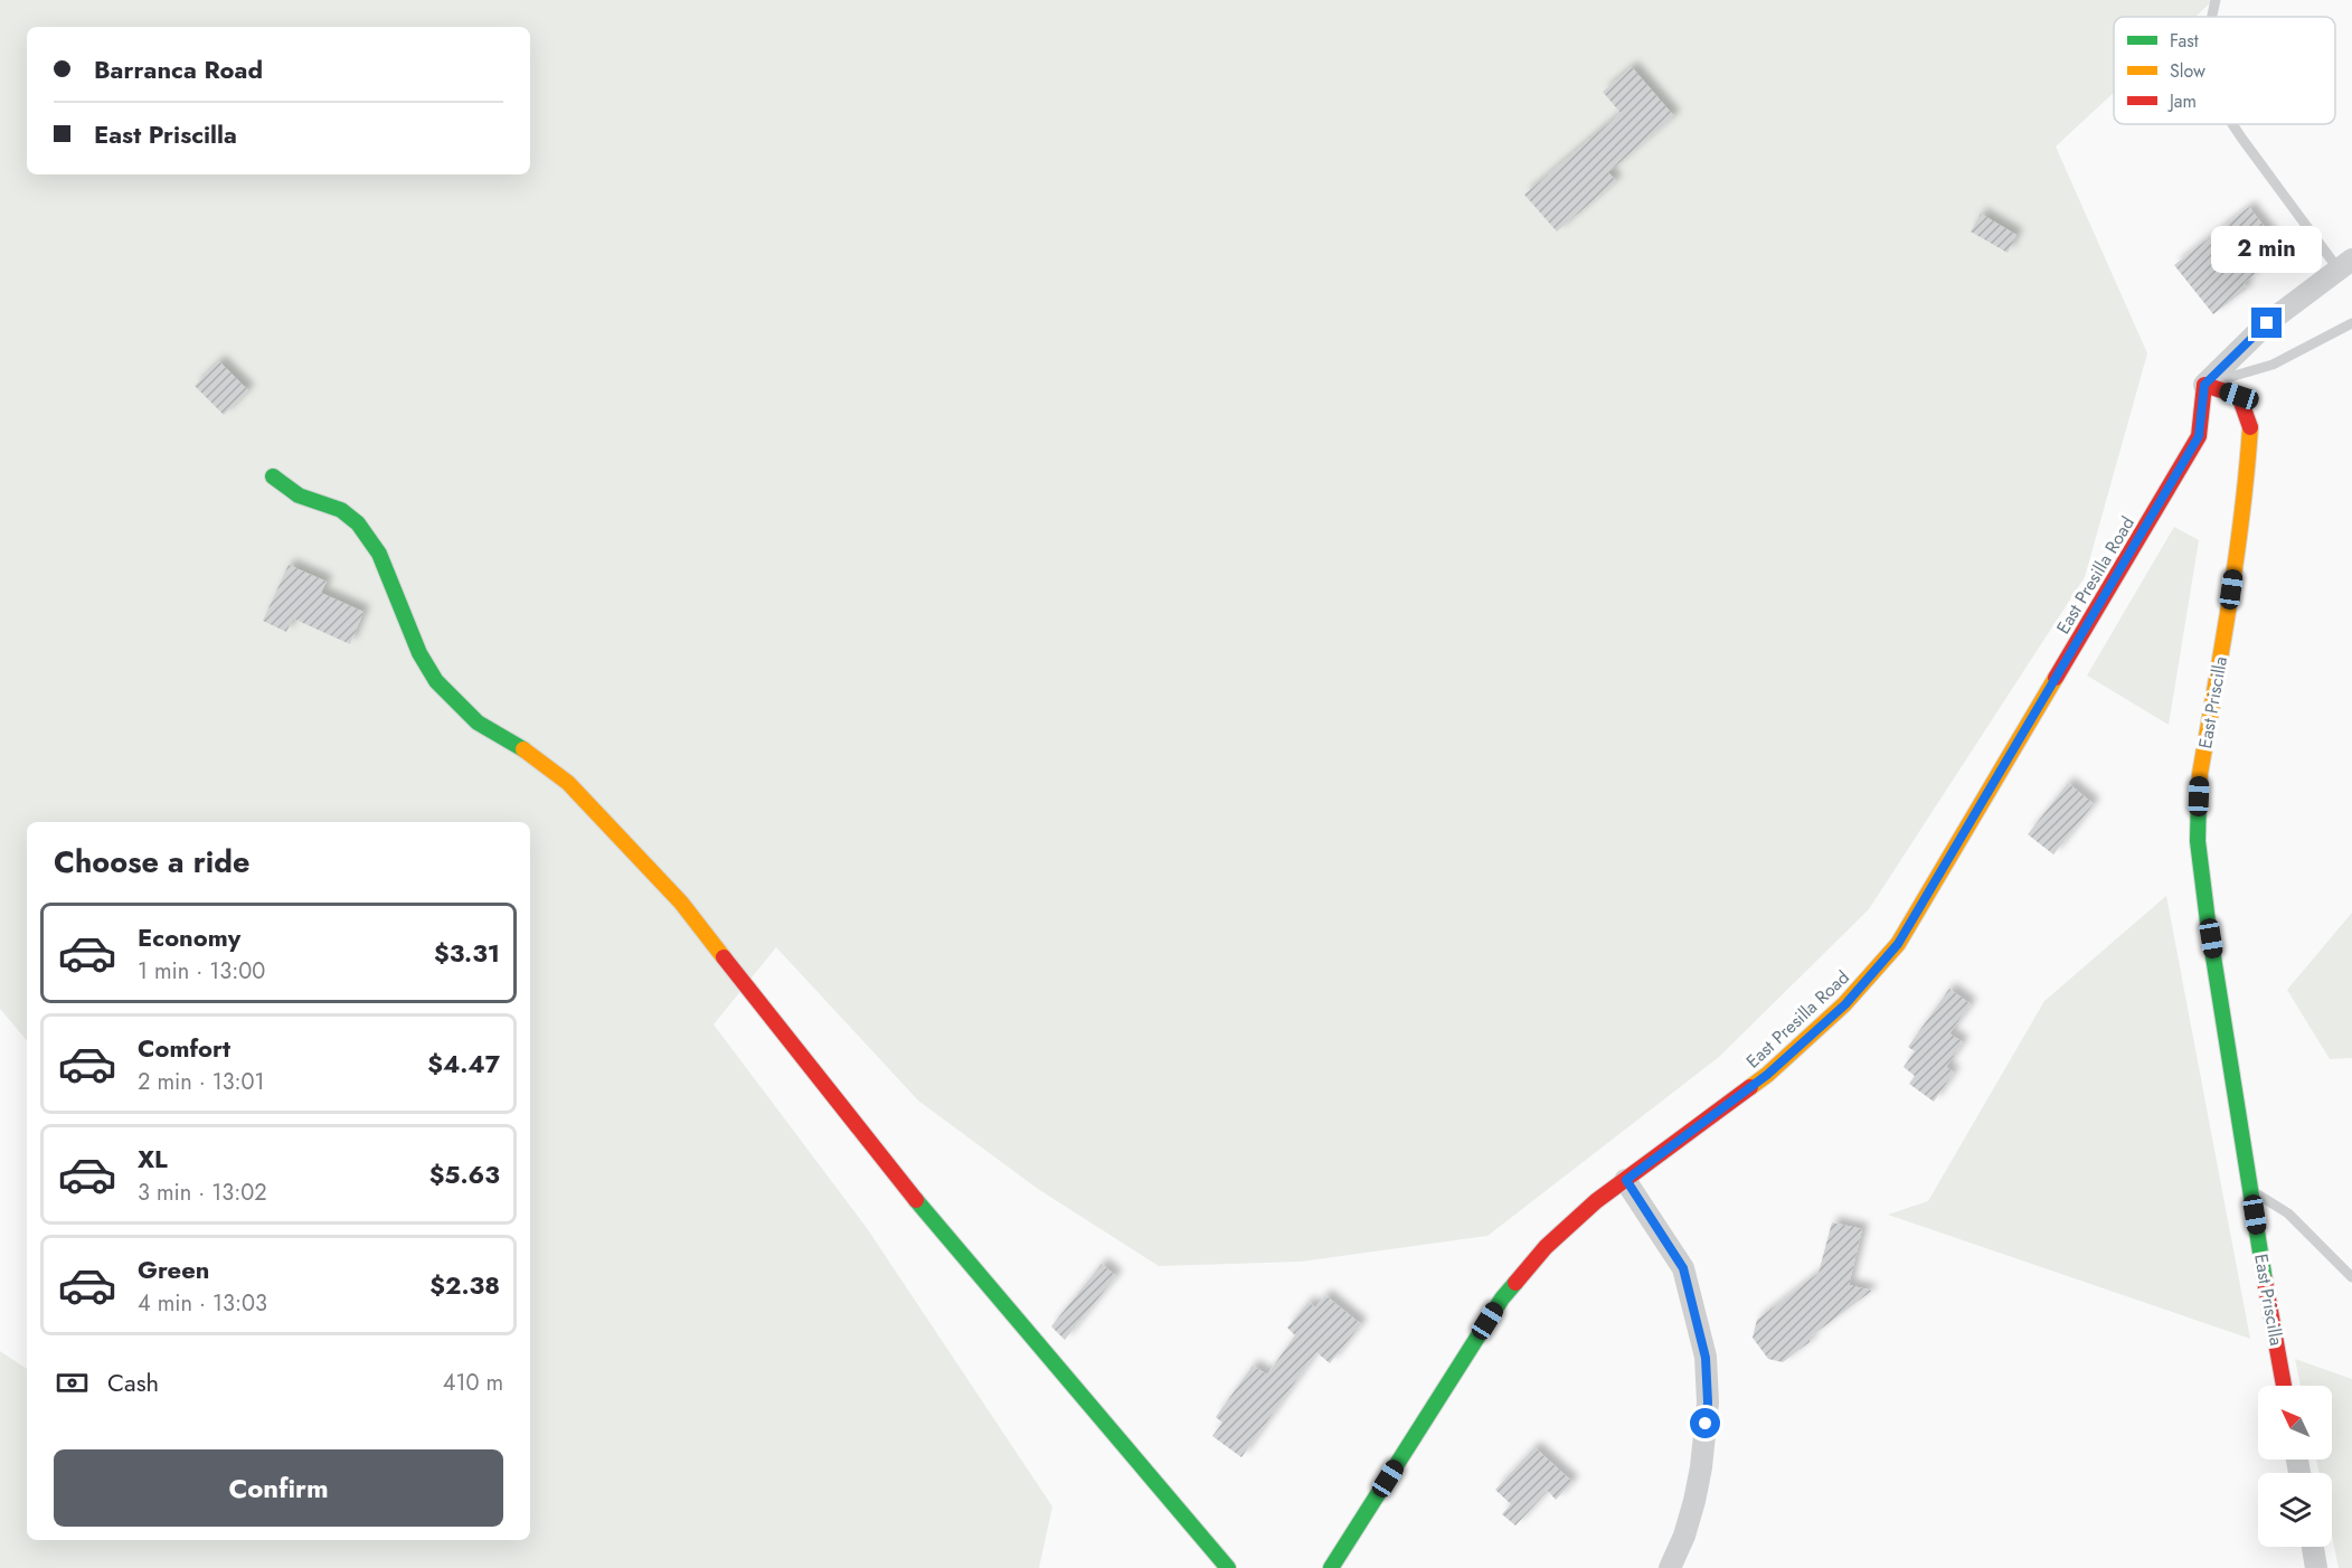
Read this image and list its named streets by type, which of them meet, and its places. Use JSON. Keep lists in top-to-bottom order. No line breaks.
{"streets":{"street":["East Presilla Road","East Priscilla"]},"crossings":[["East Presilla Road","East Priscilla"]],"legend":["Fast","Slow","Jam"],"north":"top left","page":{"banner":["Barranca Road","East Priscilla"],"bubble":"2 min","heading":"Choose a ride","list":[{"name":"Economy","note":"1 min · 13:00","value":"$3.31"},{"name":"Comfort","note":"2 min · 13:01","value":"$4.47"},{"name":"XL","note":"3 min · 13:02","value":"$5.63"},{"name":"Green","note":"4 min · 13:03","value":"$2.38"}],"pay":["Cash","410 m"],"buttons":"Confirm"}}
